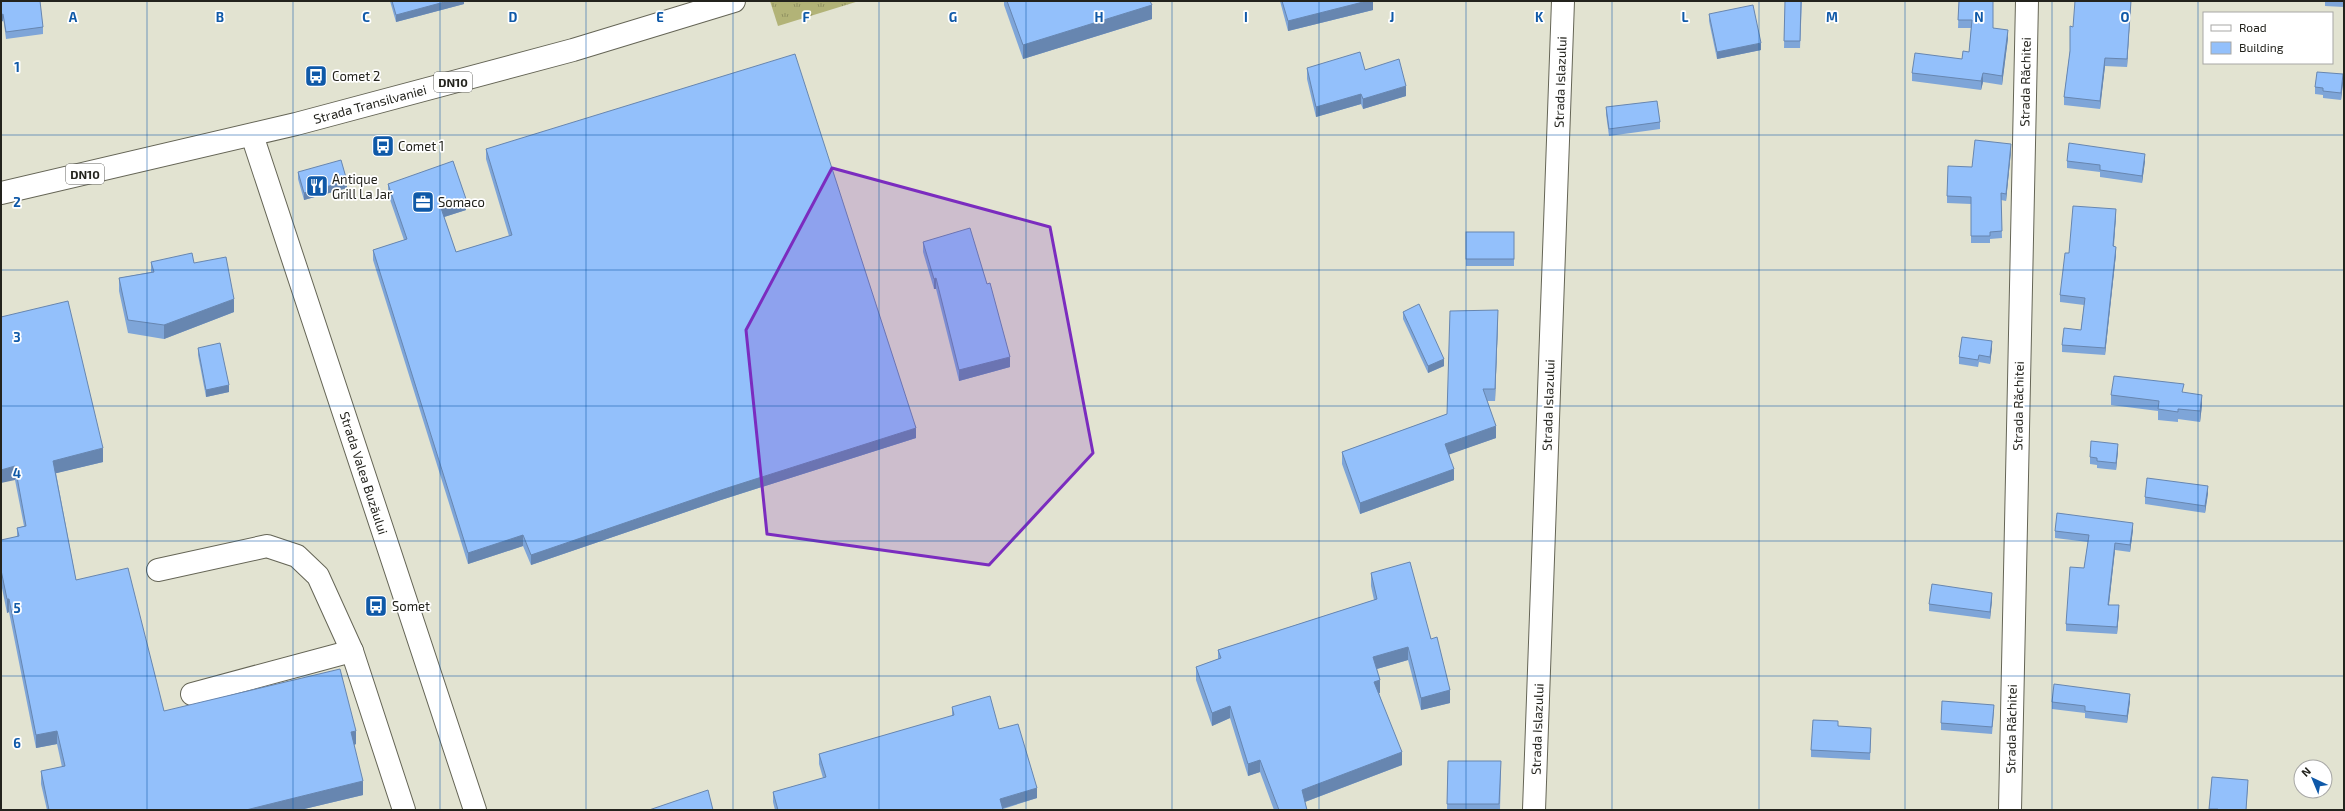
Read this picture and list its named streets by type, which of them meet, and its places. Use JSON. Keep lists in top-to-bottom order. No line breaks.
{"streets":{"street":["DN10","Strada Islazului","Strada Răchitei","Strada Transilvaniei","Strada Valea Buzăului"]},"crossings":[["Strada Transilvaniei","Strada Valea Buzăului"]],"places":{"bus stop":["Comet 2","Comet 1","Somet"],"restaurant":["Antique Grill La Jar"],"office":["Somaco"]},"legend":["Road","Building"],"north":"top left","grid":{"columns":["A","B","C","D","E","F","G","H","I","J","K","L","M","N","O"],"rows":["1","2","3","4","5","6"]}}
